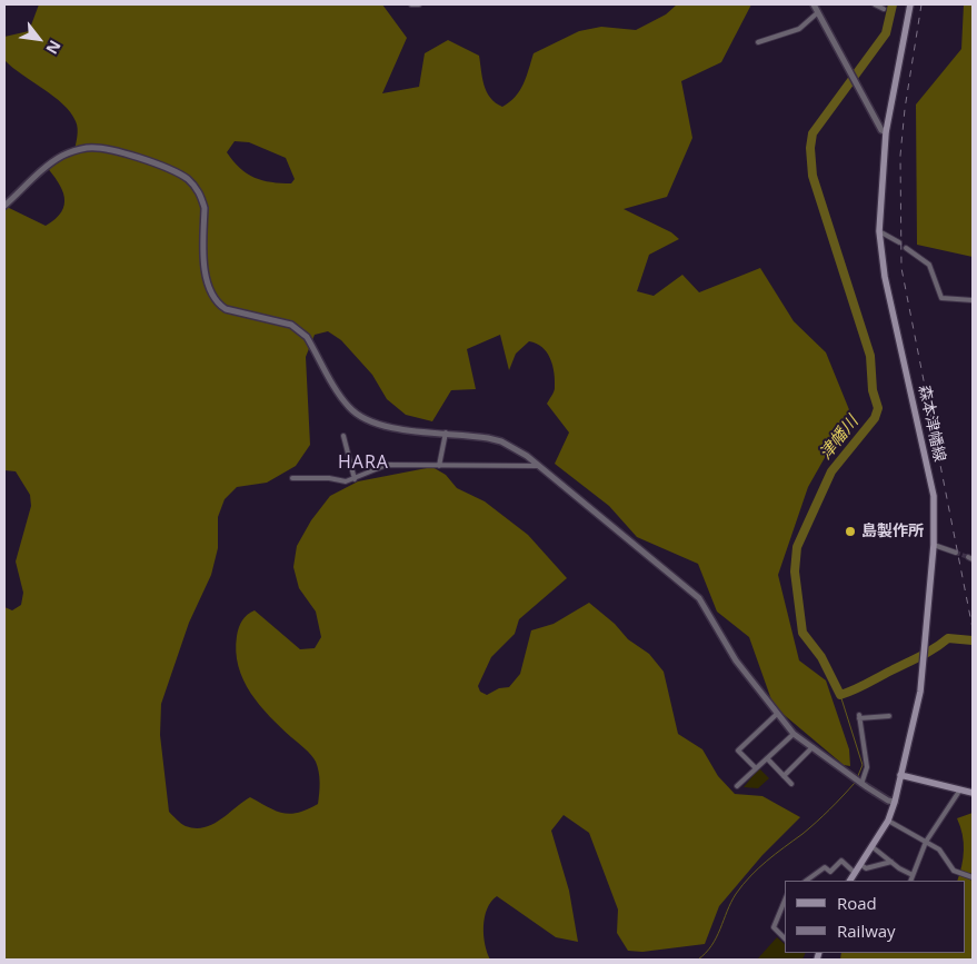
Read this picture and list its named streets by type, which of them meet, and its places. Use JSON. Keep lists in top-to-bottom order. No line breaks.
{"streets":{"main road":["森本津幡線"]},"districts":["HARA"],"water":["津幡川"],"places":["島製作所"],"legend":["Road","Railway"],"north":"bottom right"}
